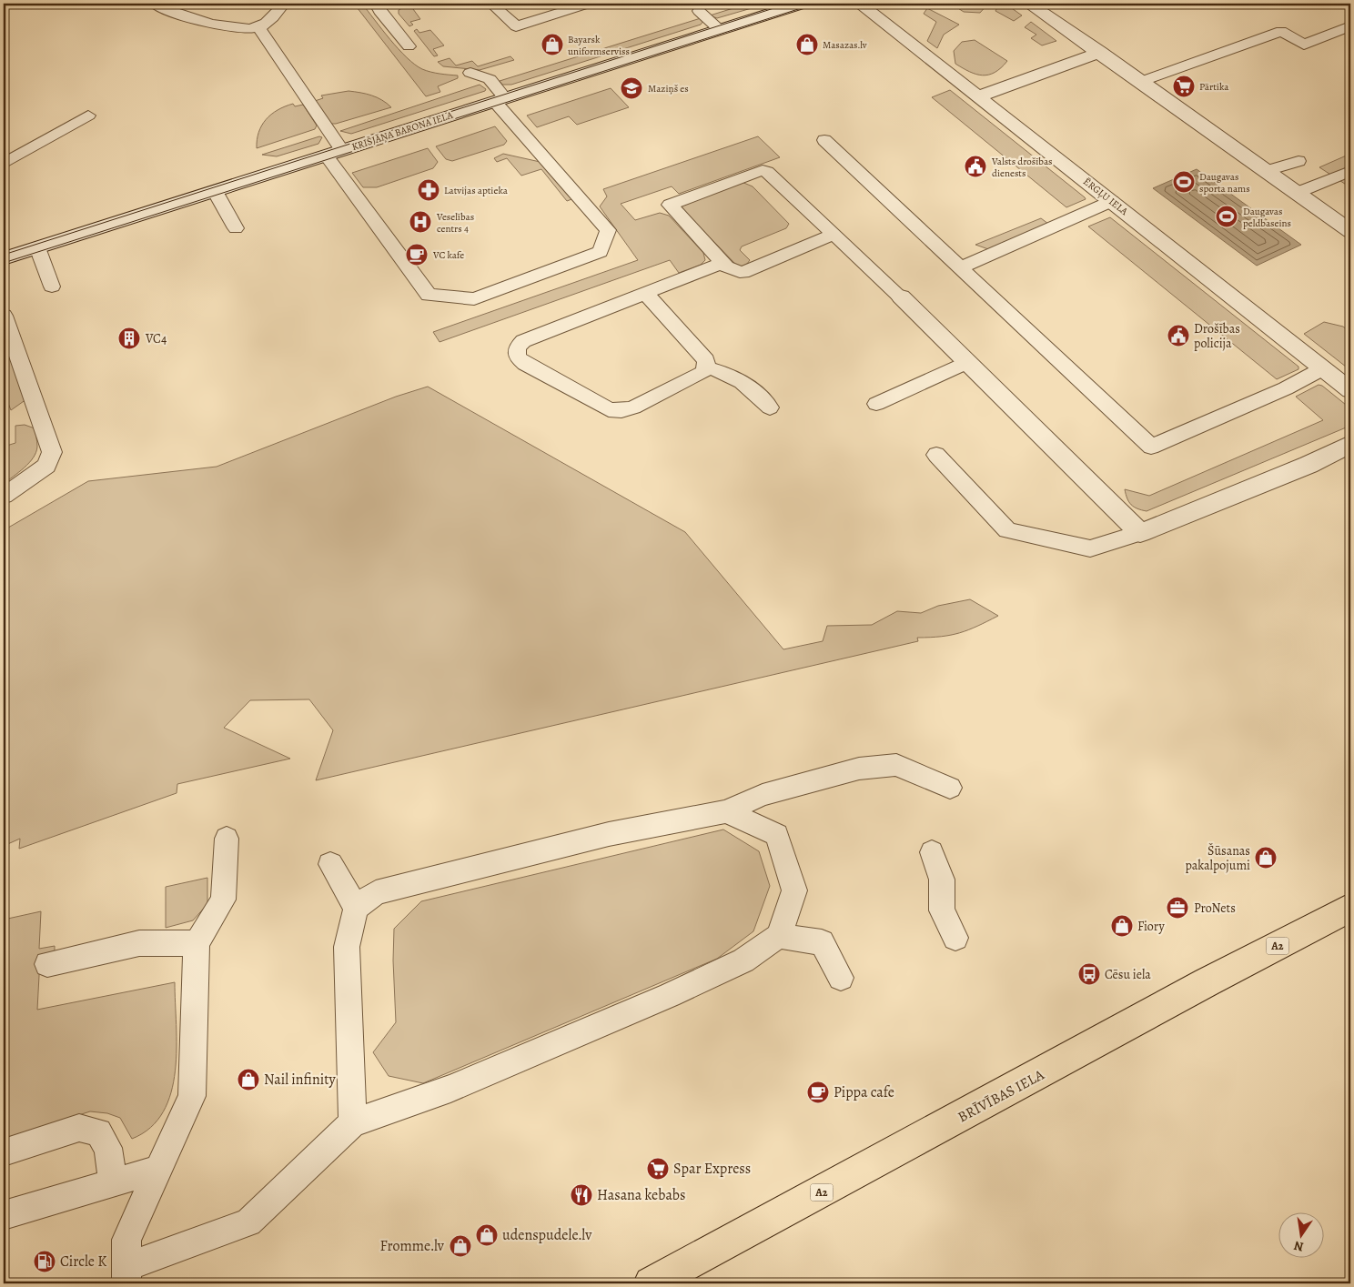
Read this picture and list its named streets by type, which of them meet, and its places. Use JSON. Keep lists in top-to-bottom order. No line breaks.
{"streets":{"highway":["A2","BRĪVĪBAS IELA"],"street":["KRIŠJĀŅA BARONA IELA","ĒRGĻU IELA"]},"places":{"shop":["Bayarsk uniformserviss","Masazas.lv","Šūsanas pakalpojumi","Fiory","Nail infinity","udenspudele.lv","Fromme.lv"],"supermarket":["Pārtika","Spar Express"],"school or university":["Maziņš es"],"public building":["Valsts drošības dienests","Drošības policija"],"sports":["Daugavas sporta nams","Daugavas peldbaseins"],"pharmacy":["Latvijas aptieka"],"hospital":["Veselības centrs 4"],"cafe":["VC kafe","Pippa cafe"],"building":["VC4"],"office":["ProNets"],"bus stop":["Cēsu iela"],"restaurant":["Hasana kebabs"],"fuel station":["Circle K"]},"north":"bottom"}
